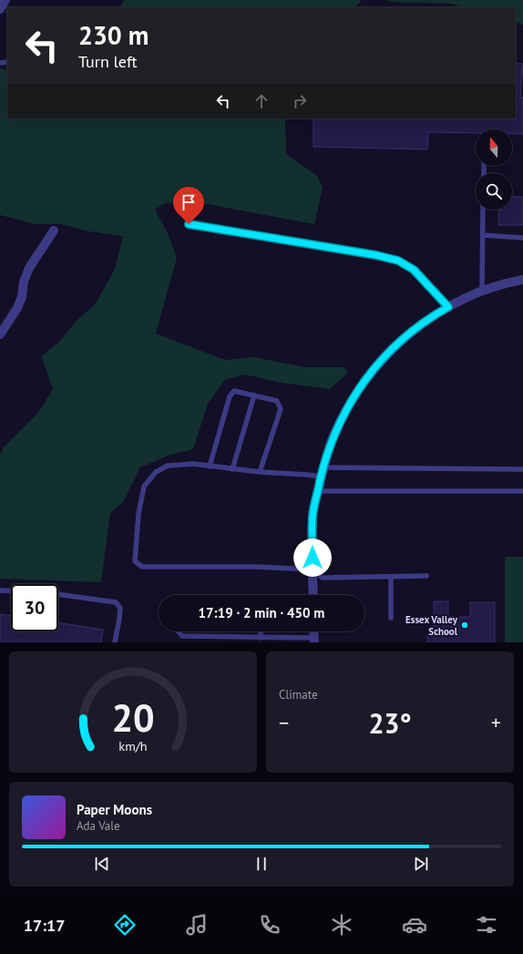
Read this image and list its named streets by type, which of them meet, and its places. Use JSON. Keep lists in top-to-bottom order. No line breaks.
{"places":["Essex Valley School"],"north":"top","page":{"turn":["230 m","Turn left"],"limit":"30","trip":"17:19 · 2 min · 450 m","tile":"Climate","heat":["−","23°","+"],"song":["Paper Moons","Ada Vale"],"tabs":"17:17","gauge":["20","km/h"]}}
